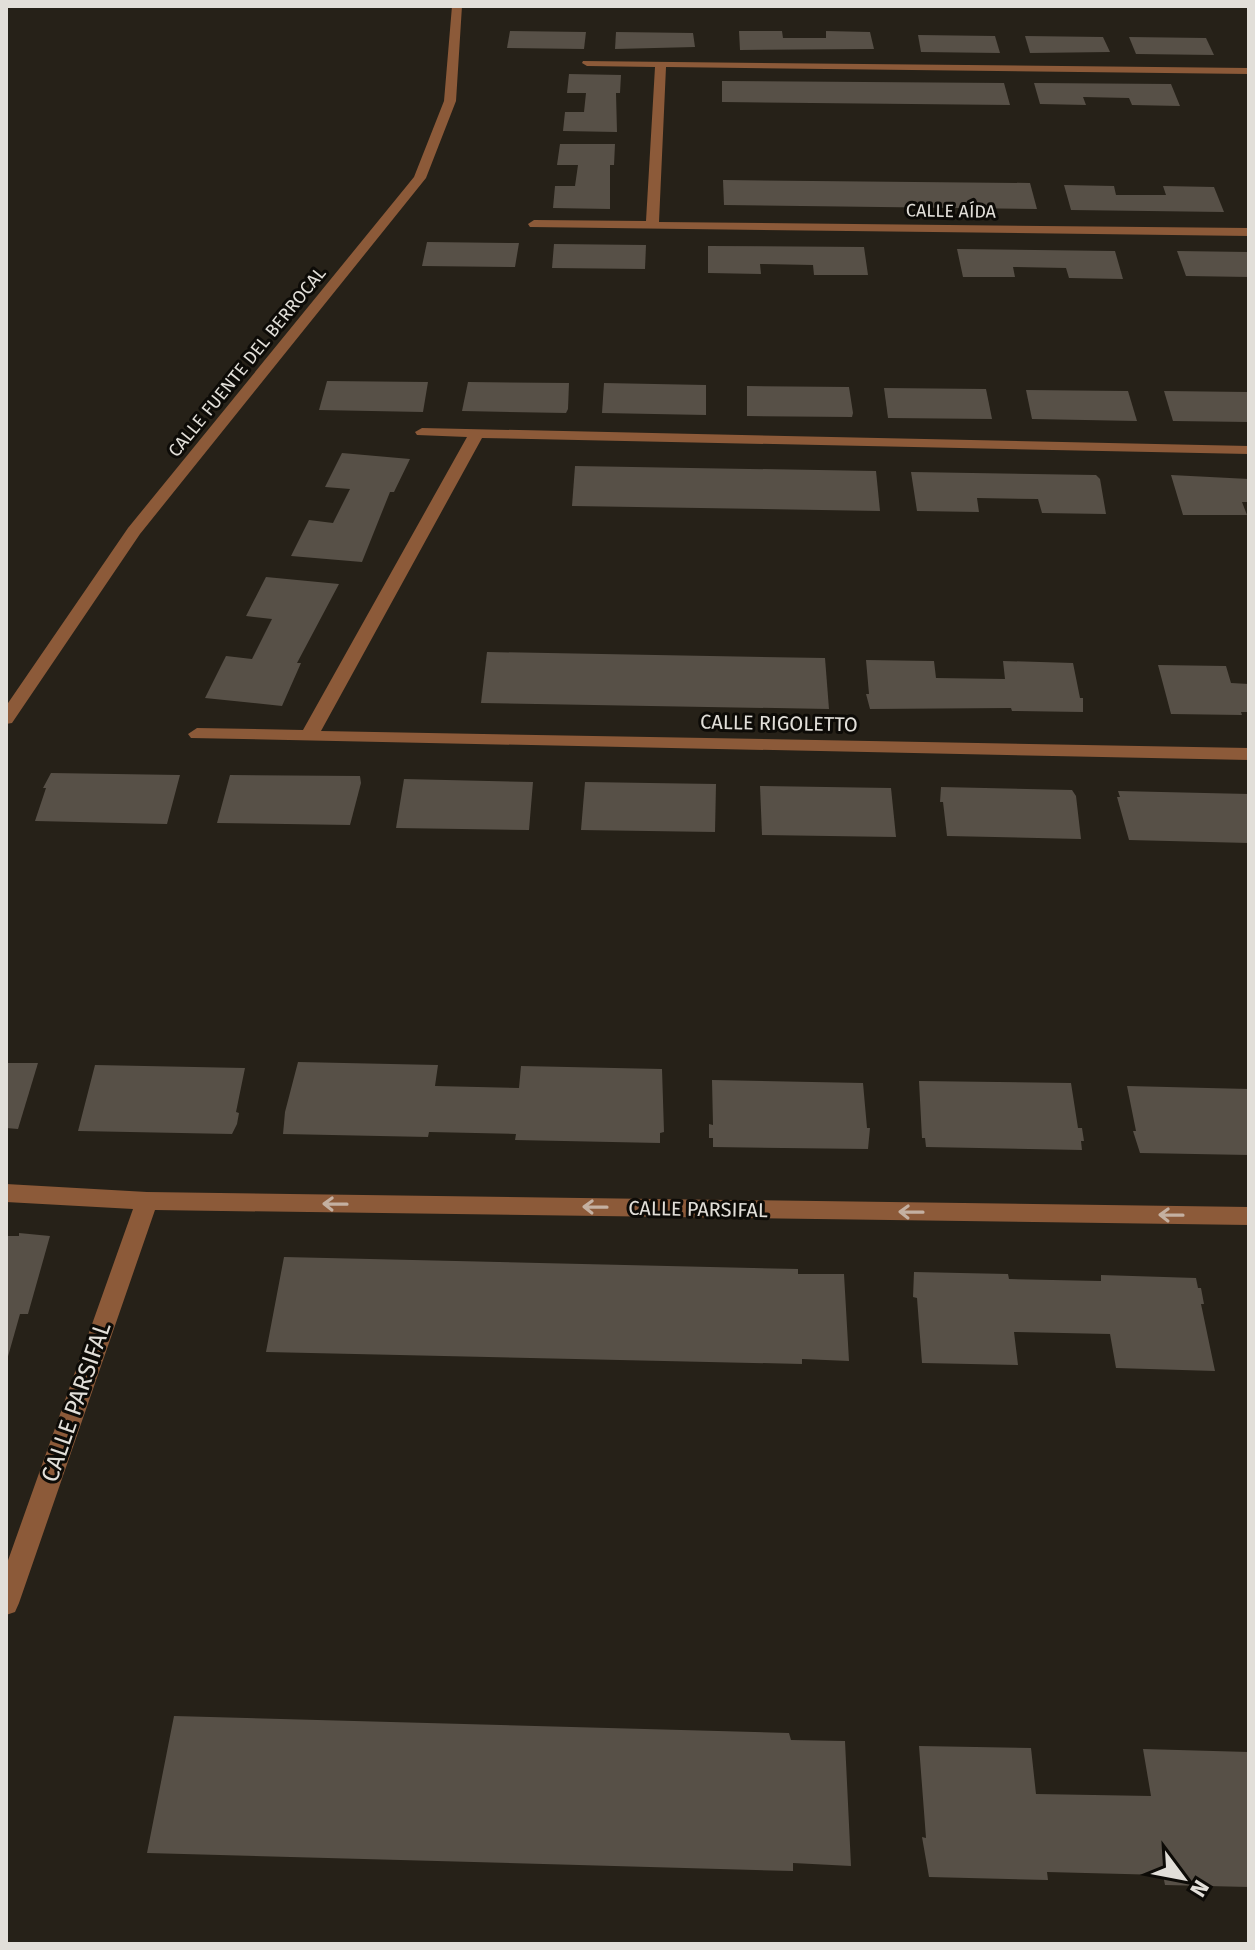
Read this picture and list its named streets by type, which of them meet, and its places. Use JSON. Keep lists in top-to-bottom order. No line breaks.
{"streets":{"street":["CALLE AÍDA","CALLE FUENTE DEL BERROCAL","CALLE RIGOLETTO","CALLE PARSIFAL"]},"one_way":["CALLE PARSIFAL"],"north":"bottom right"}
